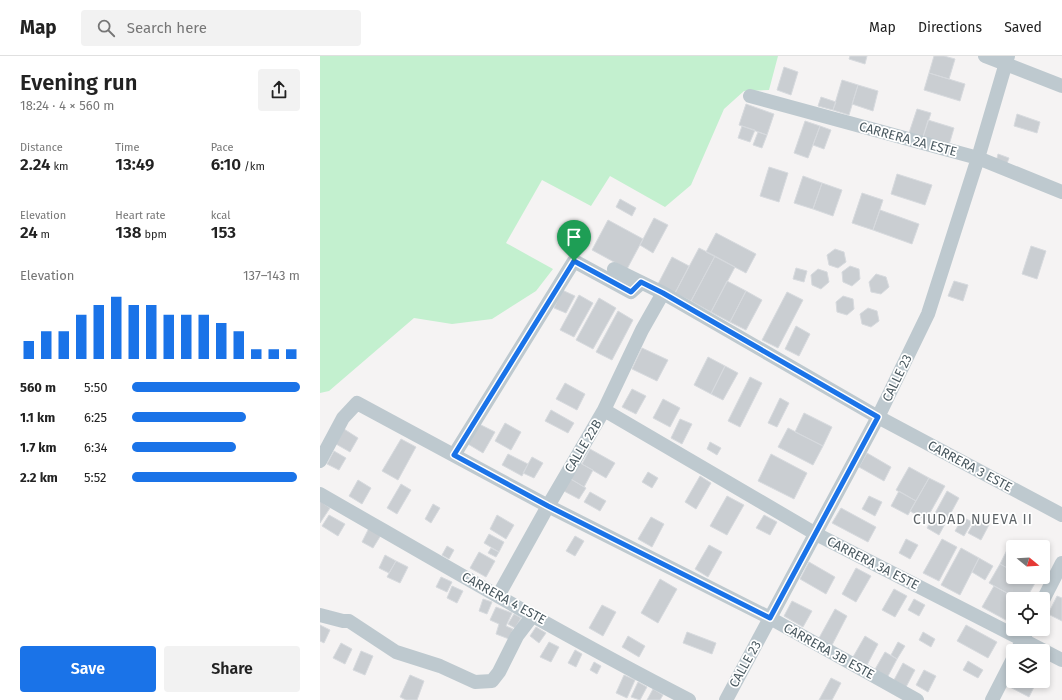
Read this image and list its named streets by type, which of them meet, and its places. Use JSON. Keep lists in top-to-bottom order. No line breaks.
{"streets":{"street":["CARRERA 2A ESTE","CALLE 23","CALLE 22B","CARRERA 3 ESTE","CARRERA 3A ESTE","CARRERA 4 ESTE","CARRERA 3B ESTE"]},"crossings":[["CARRERA 2A ESTE","CALLE 23"],["CALLE 23","CARRERA 3 ESTE"],["CALLE 23","CARRERA 3A ESTE"],["CALLE 23","CARRERA 3B ESTE"],["CALLE 22B","CARRERA 3 ESTE"],["CALLE 22B","CARRERA 3A ESTE"],["CALLE 22B","CARRERA 4 ESTE"],["CALLE 22B","CARRERA 3B ESTE"]],"districts":["CIUDAD NUEVA II"],"north":"right","page":{"header":"Map","search":"Search here","nav":["Map","Directions","Saved"],"heading":["Evening run","18:24 · 4 × 560 m"],"stats":[["Distance","2.24 km"],["Time","13:49"],["Pace","6:10 /km"],["Elevation","24 m"],["Heart rate","138 bpm"],["kcal","153"]],"chart":["Elevation","137–143 m"],"list":[{"name":"560 m","note":"5:50"},{"name":"1.1 km","note":"6:25"},{"name":"1.7 km","note":"6:34"},{"name":"2.2 km","note":"5:52"}],"buttons":["Save","Share"]}}
